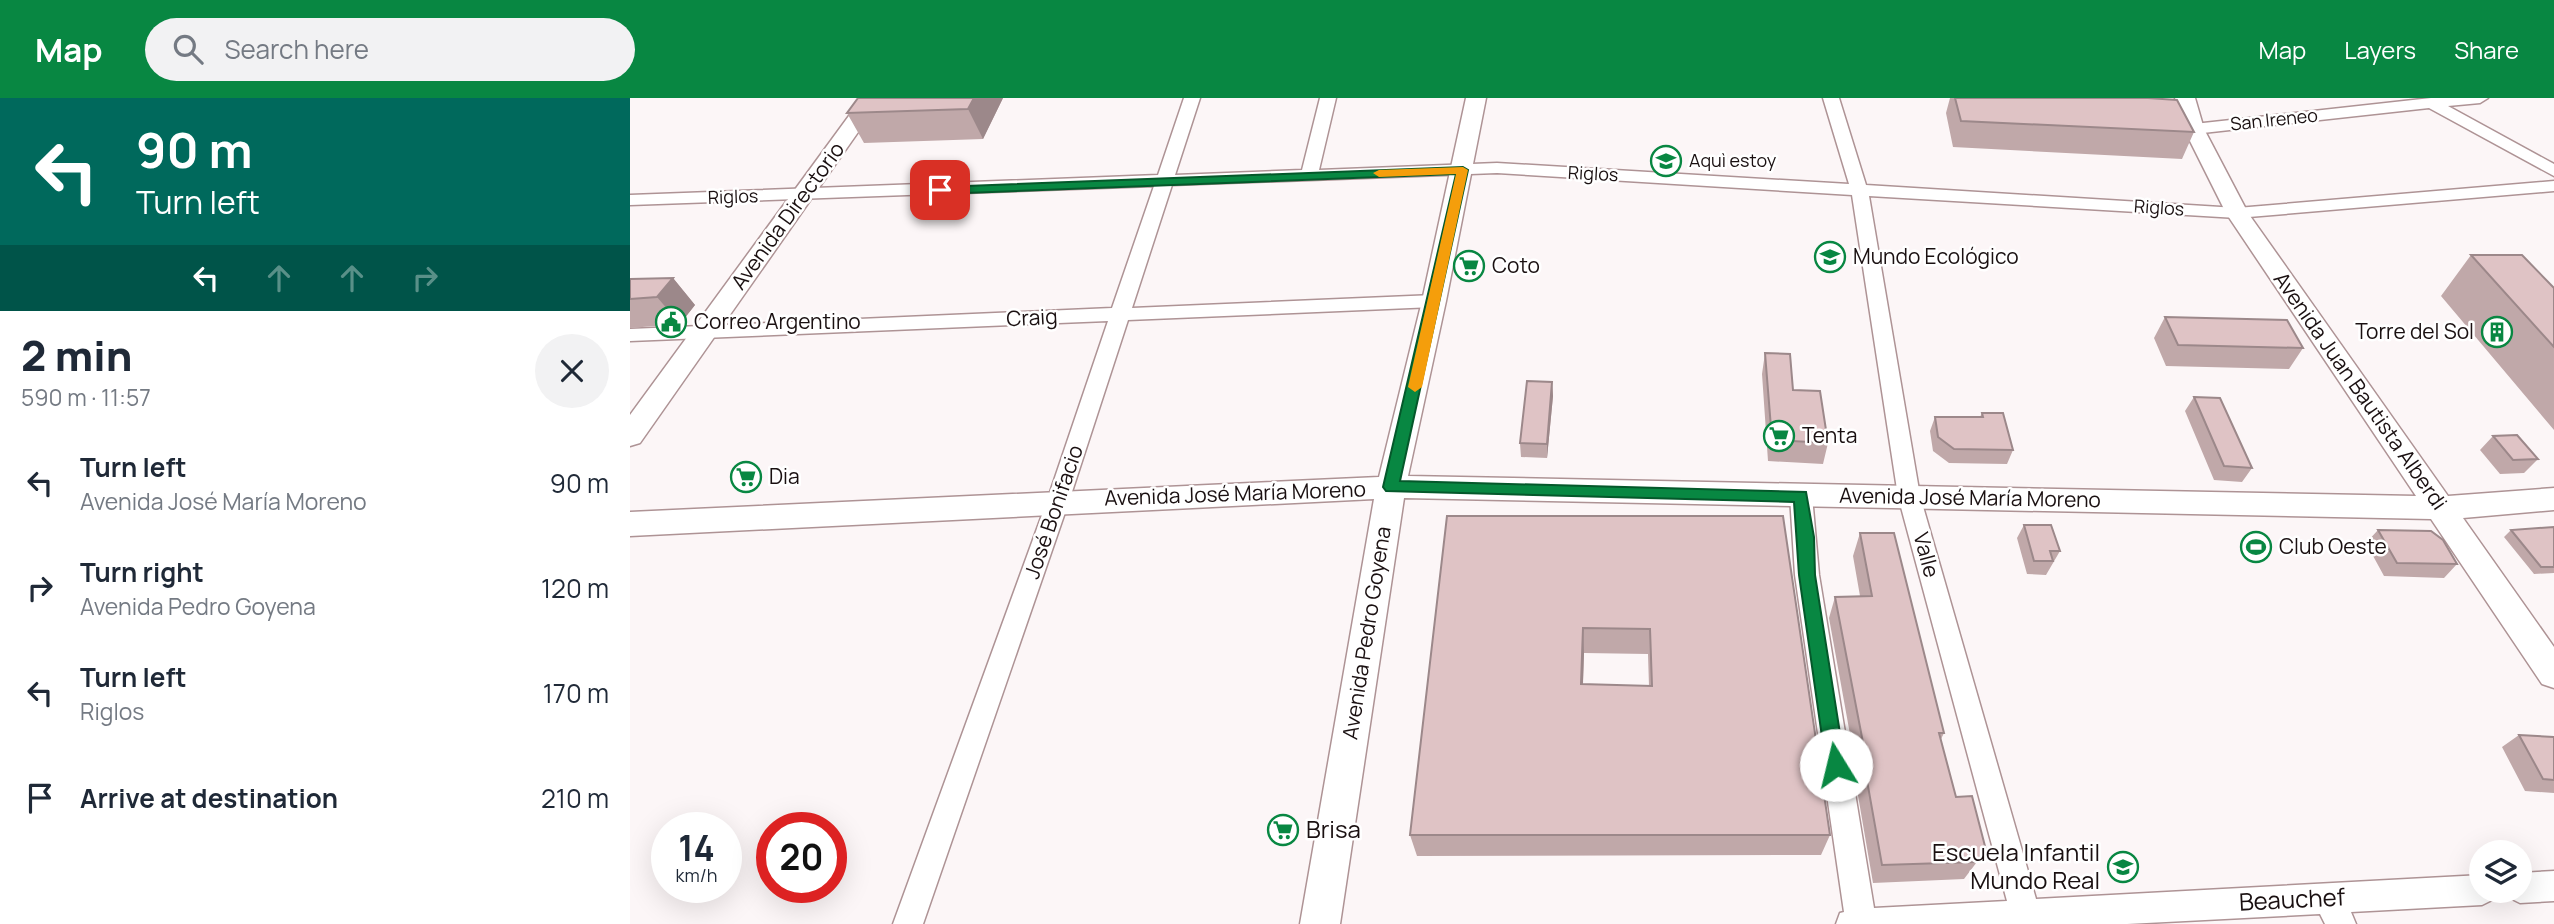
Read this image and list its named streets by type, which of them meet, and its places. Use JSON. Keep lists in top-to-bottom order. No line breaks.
{"streets":{"main road":["Avenida Directorio","Avenida Juan Bautista Alberdi","Avenida José María Moreno","Avenida Pedro Goyena"],"street":["San Ireneo","Riglos","Craig","José Bonifacio","Valle","Beauchef"]},"crossings":[["San Ireneo","Avenida Juan Bautista Alberdi"],["Riglos","Avenida Directorio"],["Riglos","Avenida Juan Bautista Alberdi"],["Riglos","José Bonifacio"],["Riglos","Valle"],["Riglos","Avenida Pedro Goyena"],["Avenida Directorio","Craig"],["Craig","José Bonifacio"],["Craig","Avenida Pedro Goyena"],["Avenida Juan Bautista Alberdi","Avenida José María Moreno"],["Avenida José María Moreno","José Bonifacio"],["Avenida José María Moreno","Valle"],["Avenida José María Moreno","Avenida Pedro Goyena"],["Valle","Beauchef"]],"places":{"school or university":["Aquì estoy","Mundo Ecológico","Escuela Infantil Mundo Real"],"supermarket":["Coto","Tenta","Dia","Brisa"],"public building":["Correo Argentino"],"building":["Torre del Sol"],"sports":["Club Oeste"]},"page":{"header":"Map","search":"Search here","nav":["Map","Layers","Share"],"turn":["90 m","Turn left"],"heading":["2 min","590 m · 11:57"],"list":[{"name":"Turn left","note":"Avenida José María Moreno","value":"90 m"},{"name":"Turn right","note":"Avenida Pedro Goyena","value":"120 m"},{"name":"Turn left","note":"Riglos","value":"170 m"},{"name":"Arrive at destination","value":"210 m"}],"speed":"14 km/h","limit":"20"}}
